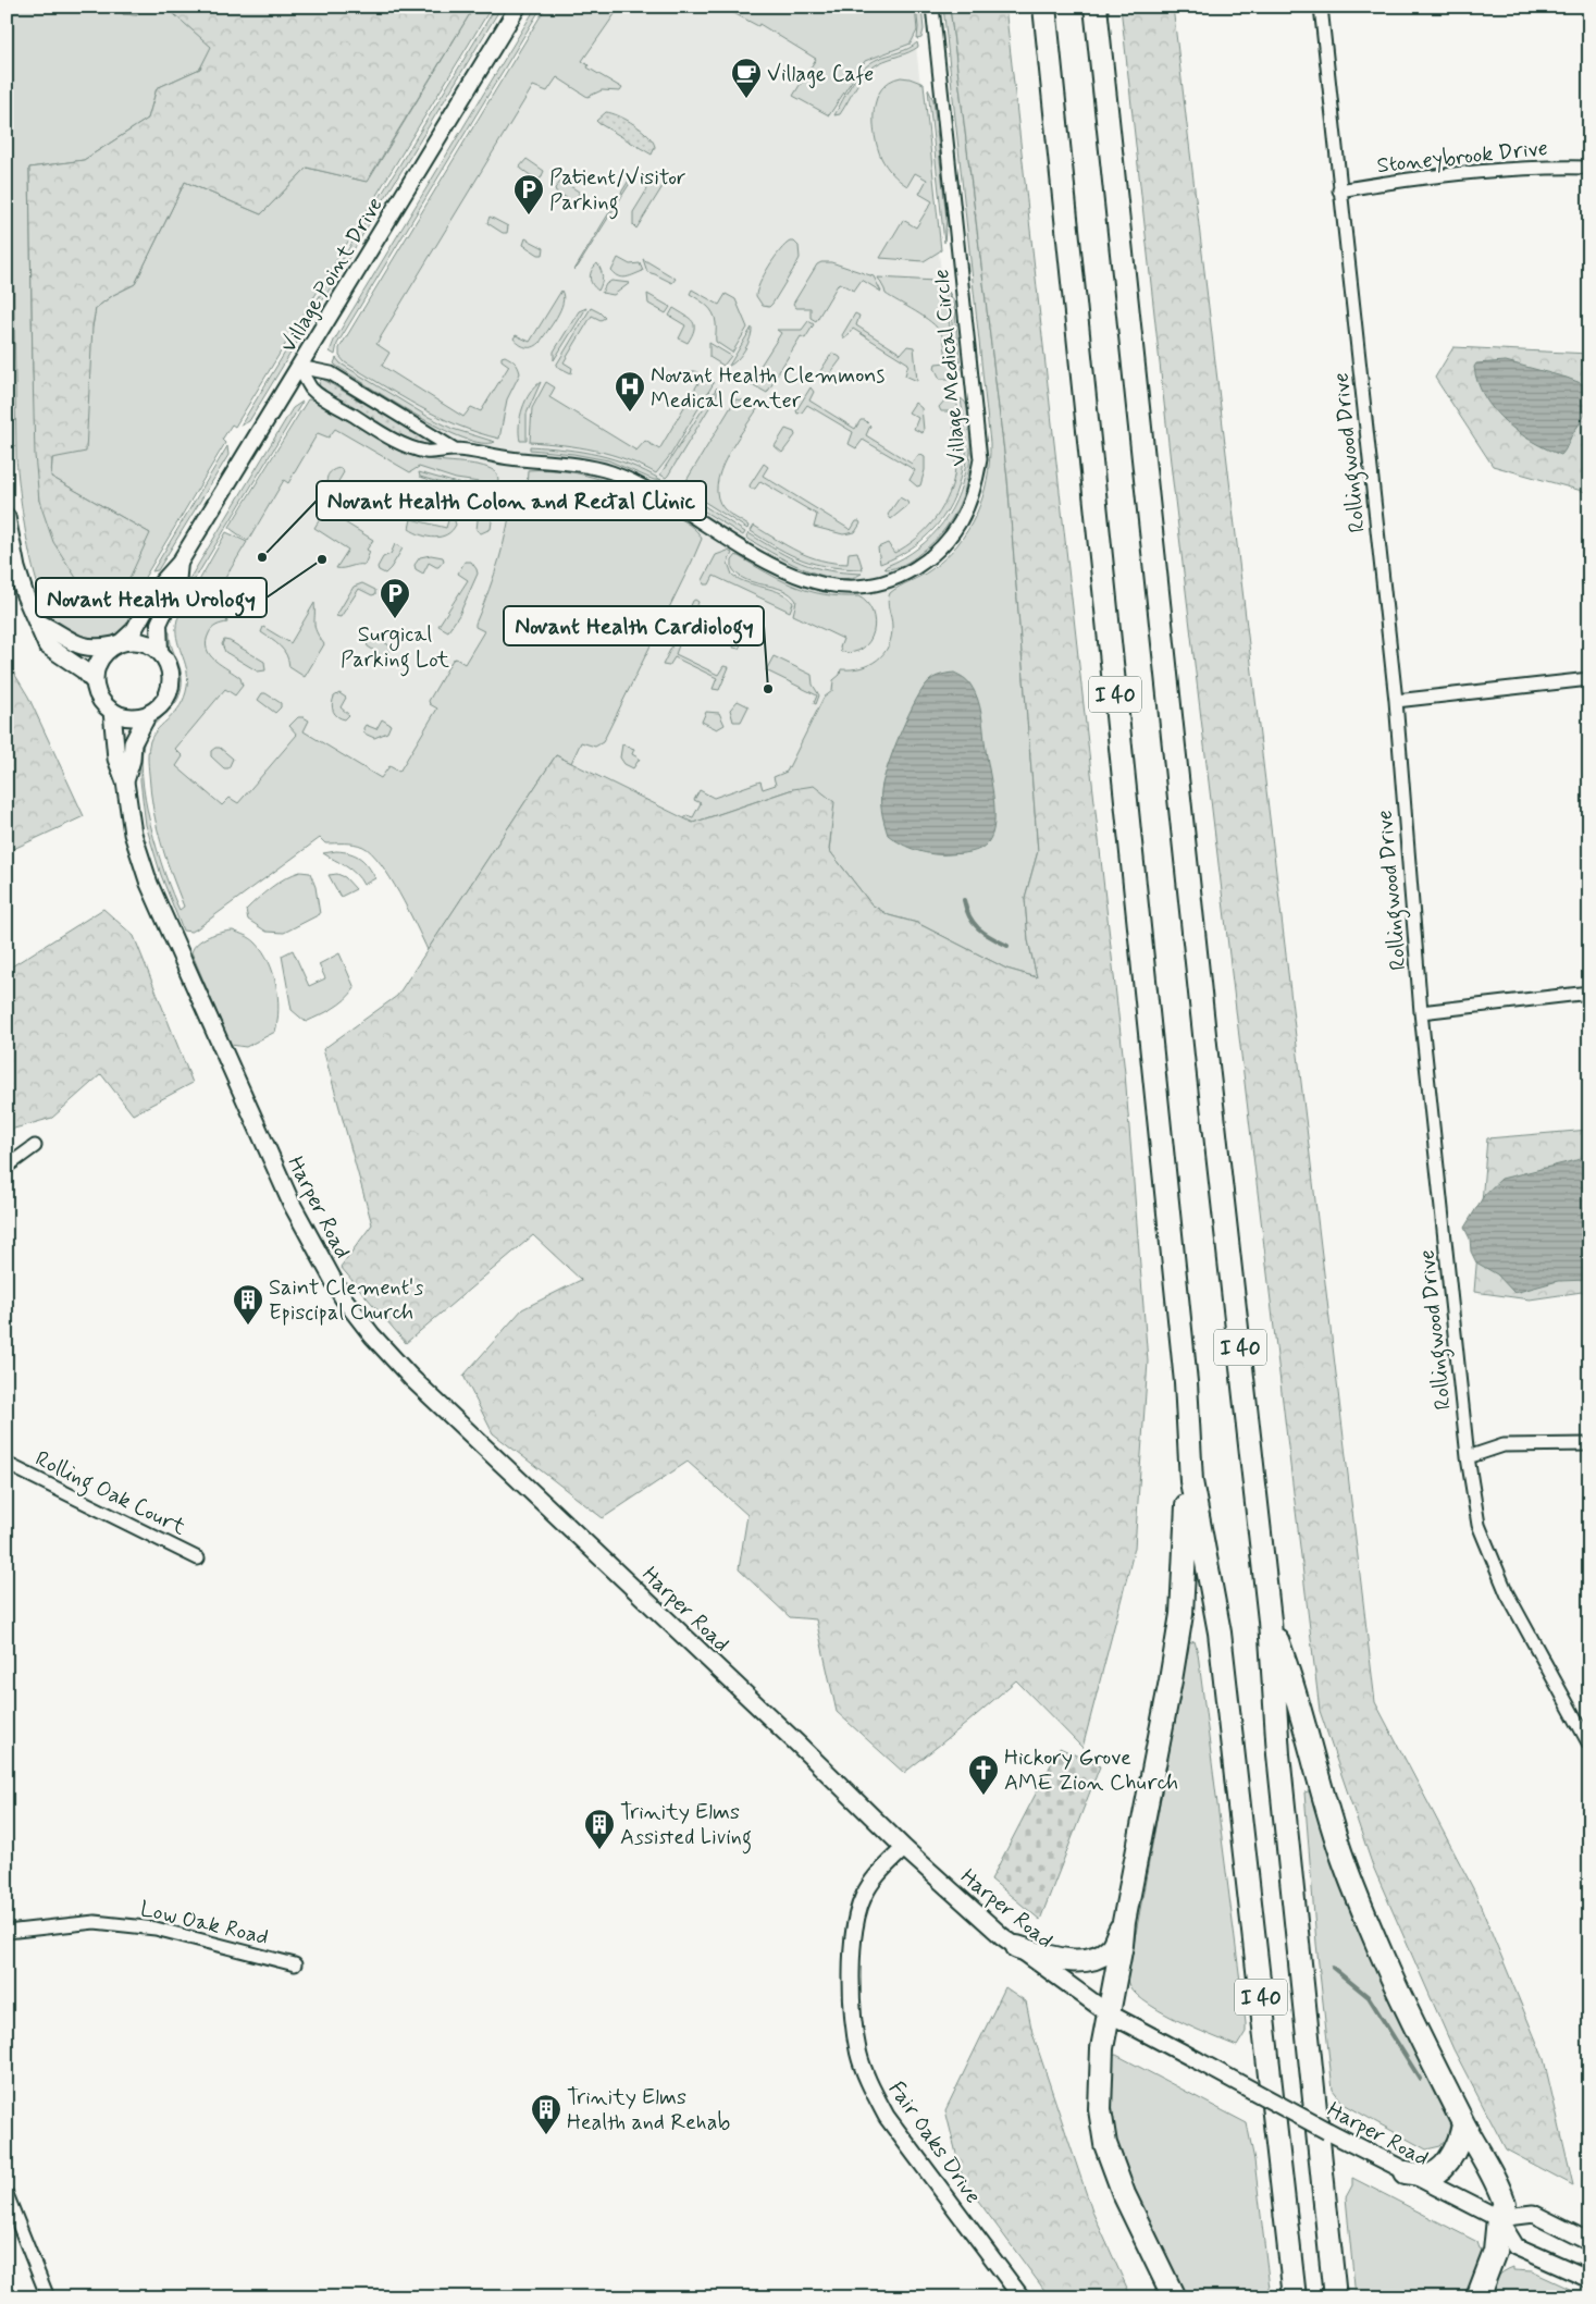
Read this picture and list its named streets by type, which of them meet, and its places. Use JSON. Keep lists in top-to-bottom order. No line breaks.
{"streets":{"highway":["I 40"],"main road":["Harper Road"],"street":["Stoneybrook Drive","Village Point Drive","Village Medical Circle","Rollingwood Drive","Rolling Oak Court","Low Oak Road","Fair Oaks Drive"]},"crossings":[["Stoneybrook Drive","Rollingwood Drive"],["Village Point Drive","Village Medical Circle"],["Village Point Drive","Harper Road"],["Harper Road","Fair Oaks Drive"]],"places":{"cafe":["Village Cafe"],"parking":["Patient/Visitor Parking","Surgical Parking Lot"],"hospital":["Novant Health Clemmons Medical Center"],"other":["Novant Health Colon and Rectal Clinic","Novant Health Urology","Novant Health Cardiology"],"building":["Saint Clement's Episcipal Church","Trinity Elms Assisted Living","Trinity Elms Health and Rehab"],"church":["Hickory Grove AME Zion Church"]}}
